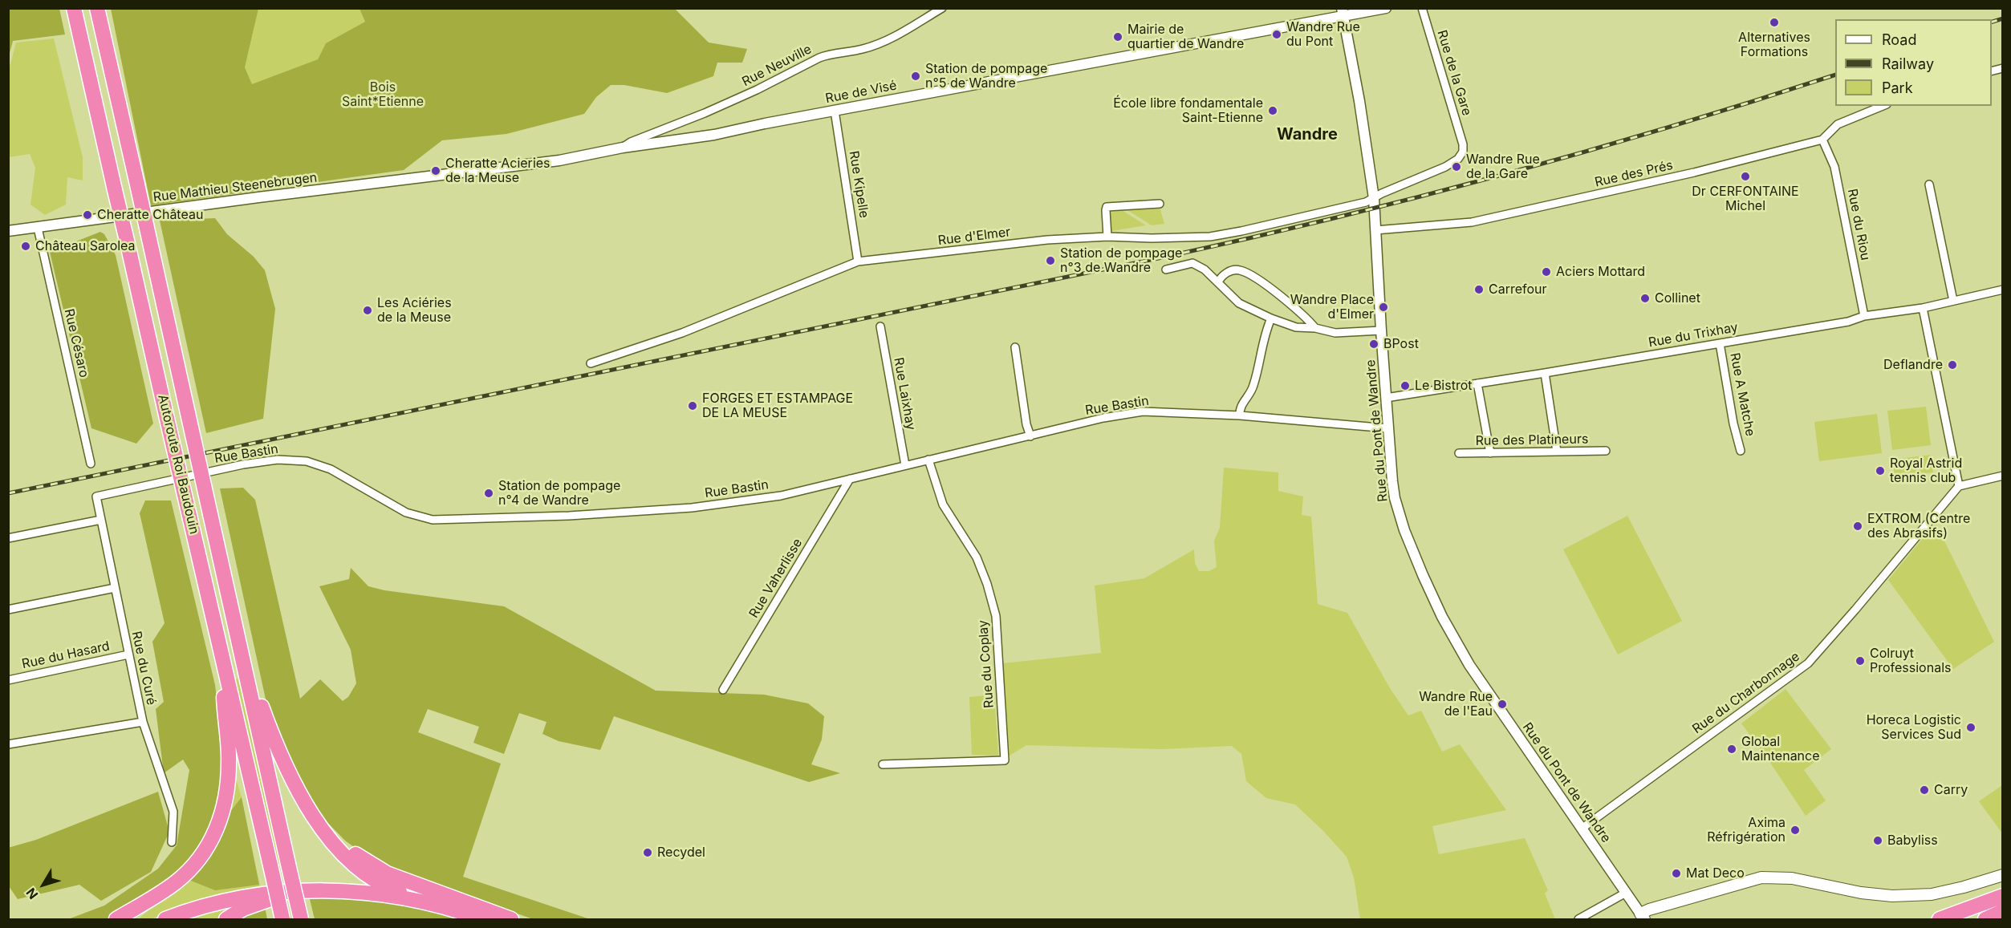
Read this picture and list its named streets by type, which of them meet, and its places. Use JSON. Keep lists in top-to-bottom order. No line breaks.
{"streets":{"highway":["Autoroute Roi Baudouin"],"street":["Rue Neuville","Rue de la Gare","Rue de Visé","Rue des Prés","Rue Kipelle","Rue Mathieu Steenebrugen","Rue du Riou","Rue d'Elmer","Rue du Trixhay","Rue Césaro","Rue Laixhay","Rue A Matche","Rue Bastin","Rue du Pont de Wandre","Rue des Platineurs","Rue Vaherlisse","Rue du Hasard","Rue du Coplay","Rue du Curé","Rue du Charbonnage"]},"crossings":[["Rue Neuville","Rue de Visé"],["Rue de la Gare","Rue d'Elmer"],["Rue de Visé","Rue Kipelle"],["Rue de Visé","Rue Mathieu Steenebrugen"],["Rue de Visé","Rue du Pont de Wandre"],["Rue des Prés","Rue du Riou"],["Rue des Prés","Rue du Pont de Wandre"],["Rue Kipelle","Rue d'Elmer"],["Rue Mathieu Steenebrugen","Rue Césaro"],["Rue du Riou","Rue du Trixhay"],["Rue d'Elmer","Rue du Pont de Wandre"],["Rue du Trixhay","Rue A Matche"],["Rue du Trixhay","Rue du Pont de Wandre"],["Rue Laixhay","Rue Bastin"],["Rue Bastin","Rue du Pont de Wandre"],["Rue Bastin","Rue Vaherlisse"],["Rue Bastin","Rue du Coplay"],["Rue Bastin","Rue du Curé"],["Rue du Pont de Wandre","Rue du Charbonnage"],["Rue du Hasard","Rue du Curé"]],"districts":["Wandre"],"parks":["Bois Saint*Etienne"],"places":["Alternatives Formations","Wandre Rue du Pont","Mairie de quartier de Wandre","Station de pompage n°5 de Wandre","École libre fondamentale Saint-Etienne","Wandre Rue de la Gare","Cheratte Acieries de la Meuse","Dr CERFONTAINE Michel","Cheratte Château","Château Sarolea","Station de pompage n°3 de Wandre","Aciers Mottard","Carrefour","Collinet","Wandre Place d'Elmer","Les Aciéries de la Meuse","BPost","Deflandre","Le Bistrot","FORGES ET ESTAMPAGE DE LA MEUSE","Royal Astrid tennis club","Station de pompage n°4 de Wandre","EXTROM (Centre des Abrasifs)","Colruyt Professionals","Wandre Rue de l'Eau","Horeca Logistic Services Sud","Global Maintenance","Carry","Axima Réfrigération","Babyliss","Recydel","Mat Deco"],"legend":["Road","Railway","Park"],"north":"bottom left"}
